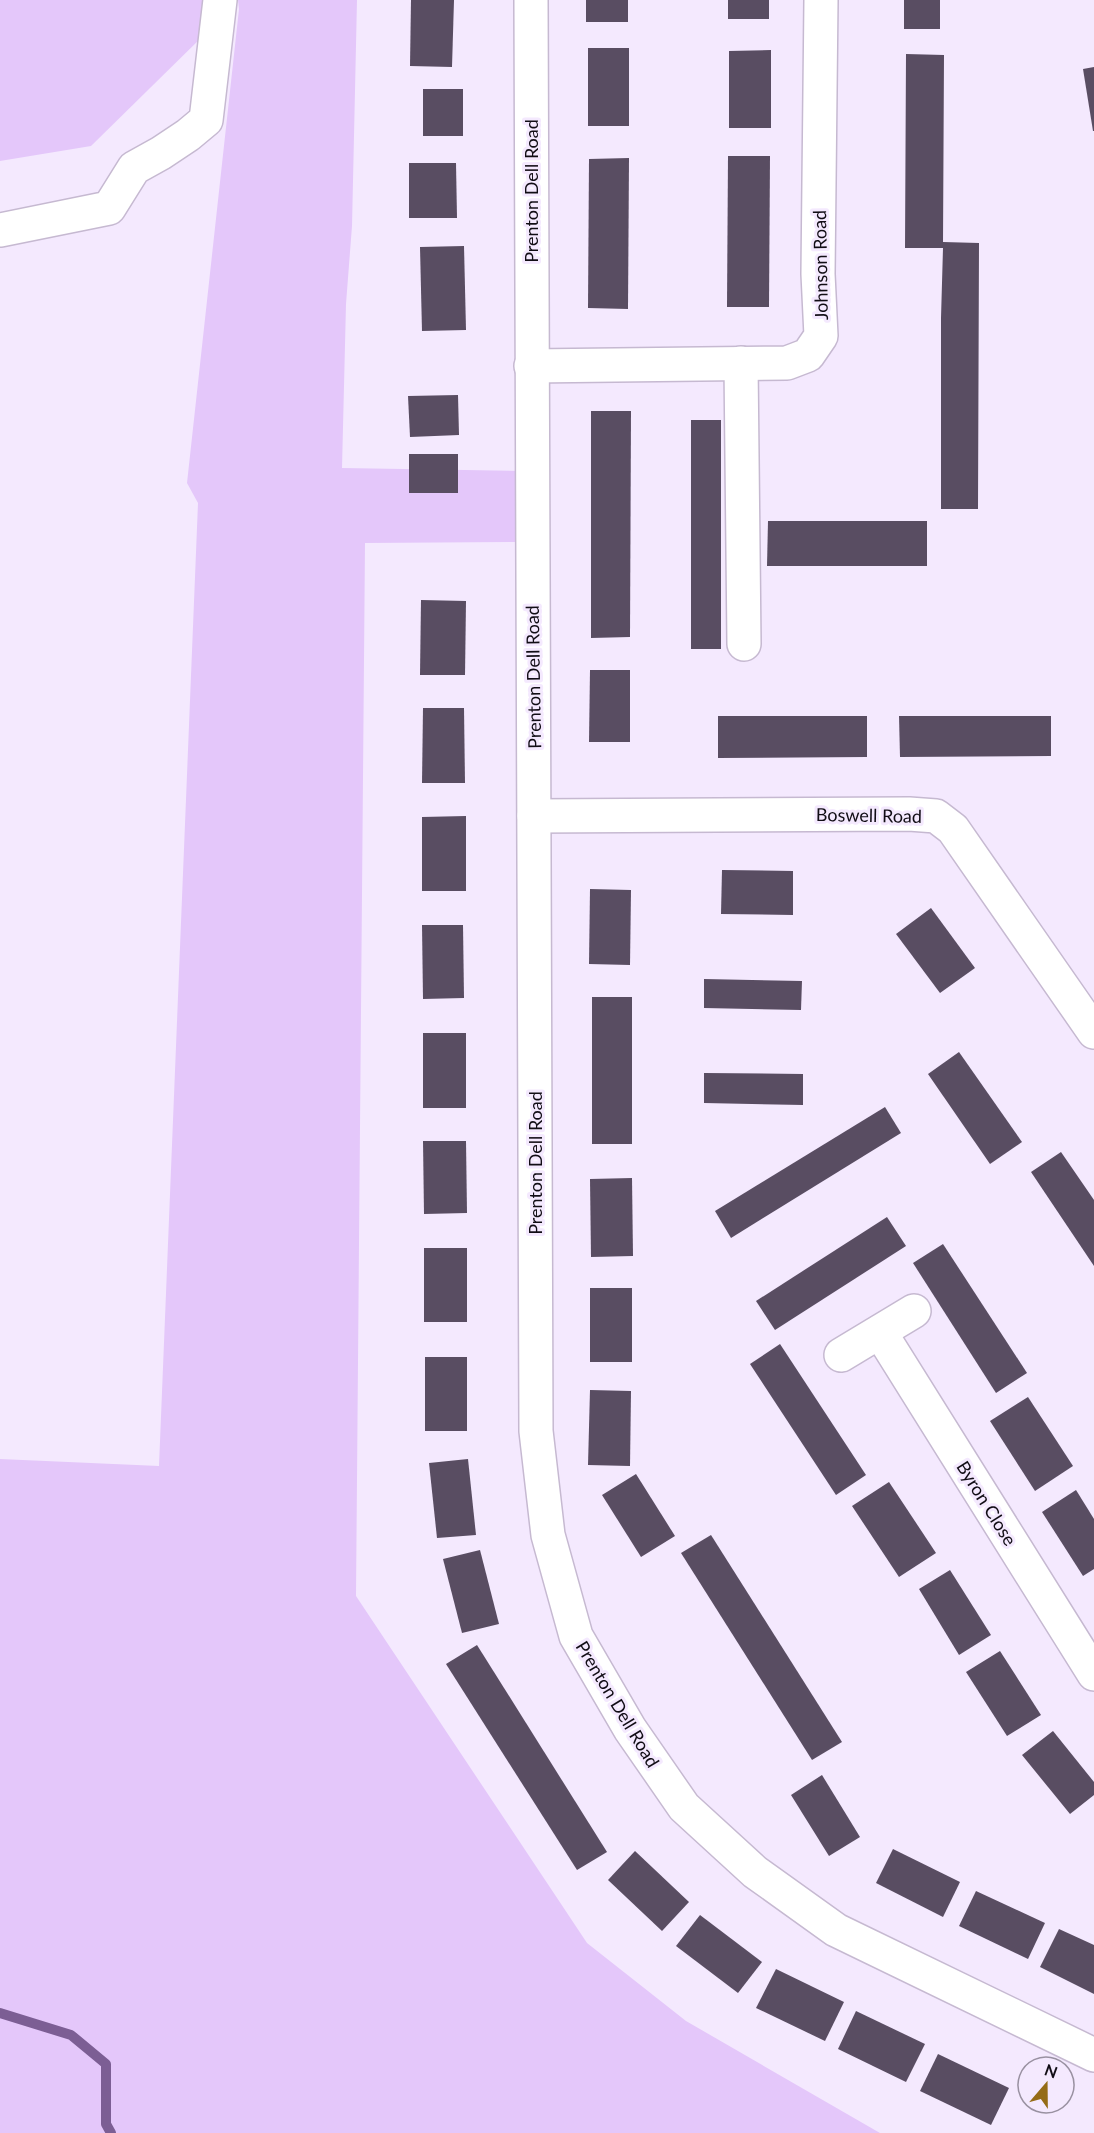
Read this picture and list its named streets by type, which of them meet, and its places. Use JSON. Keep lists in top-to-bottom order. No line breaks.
{"streets":{"street":["Prenton Dell Road","Johnson Road","Boswell Road","Byron Close"]},"crossings":[["Prenton Dell Road","Johnson Road"],["Prenton Dell Road","Boswell Road"]],"north":"top"}
